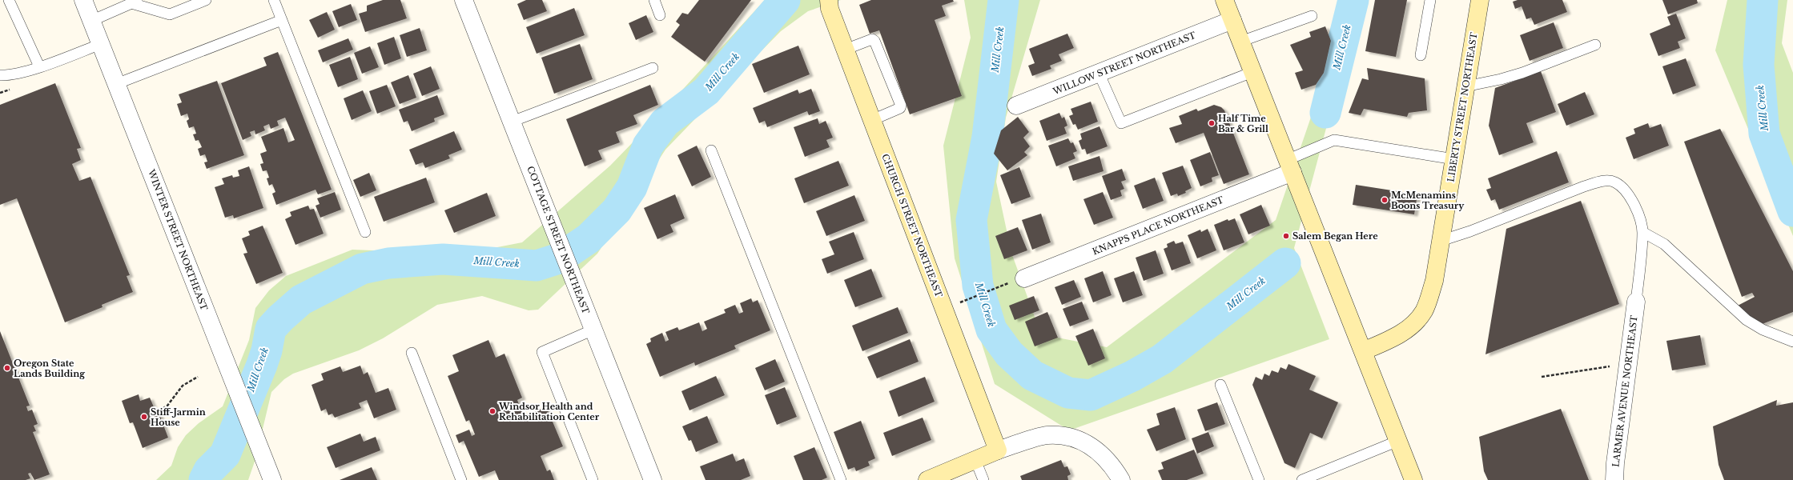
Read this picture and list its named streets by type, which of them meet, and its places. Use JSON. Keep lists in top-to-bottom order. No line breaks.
{"streets":{"main road":["LIBERTY STREET NORTHEAST","CHURCH STREET NORTHEAST"],"street":["WILLOW STREET NORTHEAST","KNAPPS PLACE NORTHEAST","WINTER STREET NORTHEAST","COTTAGE STREET NORTHEAST","LARMER AVENUE NORTHEAST"]},"water":["Mill Creek"],"places":["Half Time Bar & Grill","McMenamins Boons Treasury","Salem Began Here","Oregon State Lands Building","Windsor Health and Rehabilitation Center","Stiff-Jarmin House"]}
